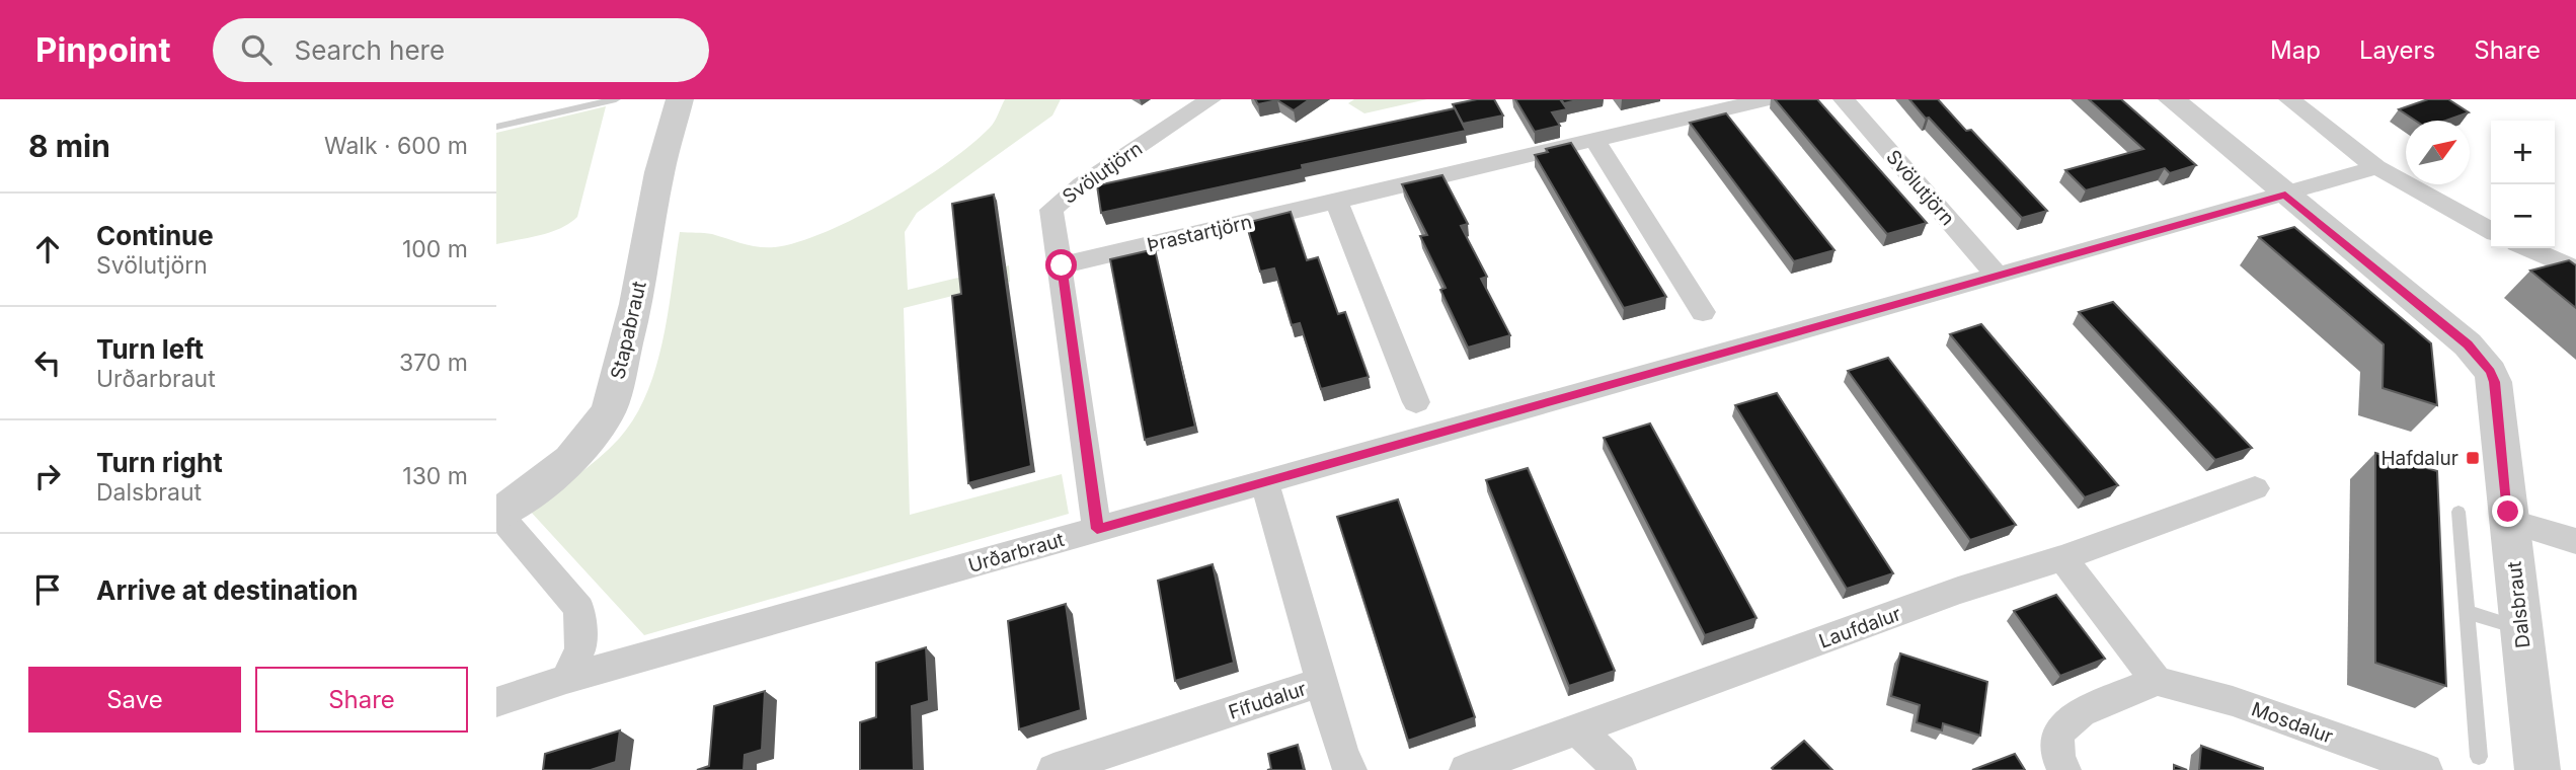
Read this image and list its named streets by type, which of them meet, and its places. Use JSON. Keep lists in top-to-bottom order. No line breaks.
{"streets":{"street":["Svölutjörn","Þrastartjörn","Stapabraut","Urðarbraut","Dalsbraut","Laufdalur","Fífudalur","Mosdalur"]},"crossings":[["Svölutjörn","Þrastartjörn"],["Svölutjörn","Urðarbraut"],["Urðarbraut","Dalsbraut"],["Urðarbraut","Fífudalur"]],"places":{"transit":["Hafdalur"]},"north":"top right","page":{"header":"Pinpoint","search":"Search here","nav":["Map","Layers","Share"],"heading":["8 min","Walk · 600 m"],"map_buttons":["+","−"],"list":[["Continue","Svölutjörn","100 m"],["Turn left","Urðarbraut","370 m"],["Turn right","Dalsbraut","130 m"],"Arrive at destination"],"buttons":["Save","Share"]}}
